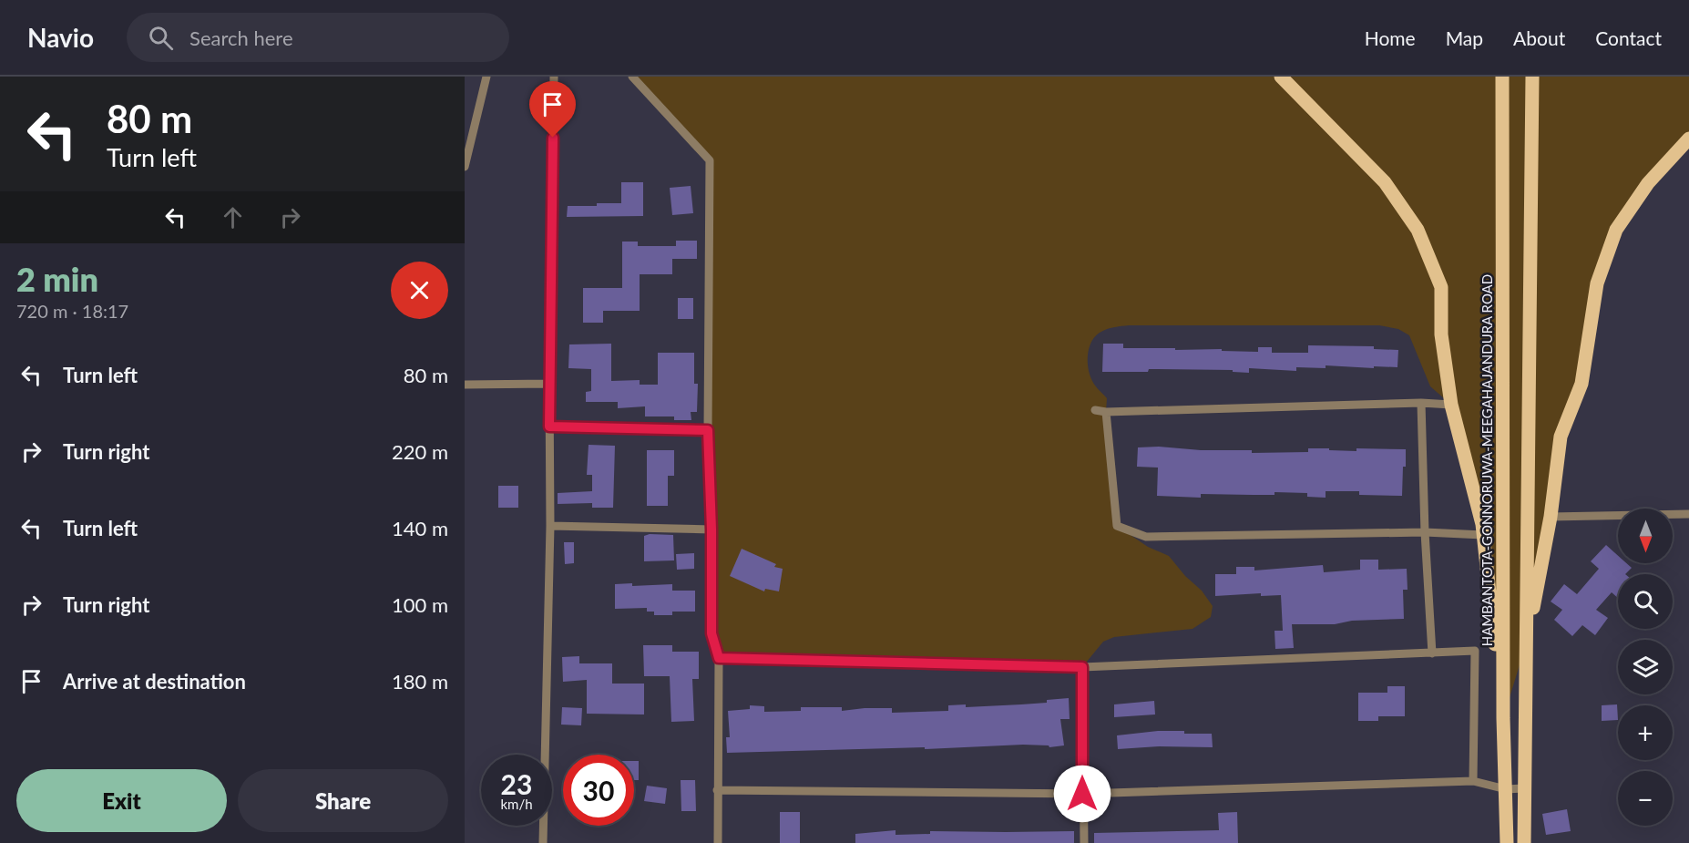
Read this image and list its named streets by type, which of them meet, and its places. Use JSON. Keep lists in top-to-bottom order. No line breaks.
{"streets":{"main road":["HAMBANTOTA-GONNORUWA-MEEGAHAJANDURA ROAD"]},"north":"bottom","page":{"header":"Navio","search":"Search here","nav":["Home","Map","About","Contact"],"turn":["80 m","Turn left"],"heading":["2 min","720 m · 18:17"],"list":[{"name":"Turn left","value":"80 m"},{"name":"Turn right","value":"220 m"},{"name":"Turn left","value":"140 m"},{"name":"Turn right","value":"100 m"},{"name":"Arrive at destination","value":"180 m"}],"map_buttons":["+","−"],"speed":"23 km/h","limit":"30","buttons":["Exit","Share"]}}
